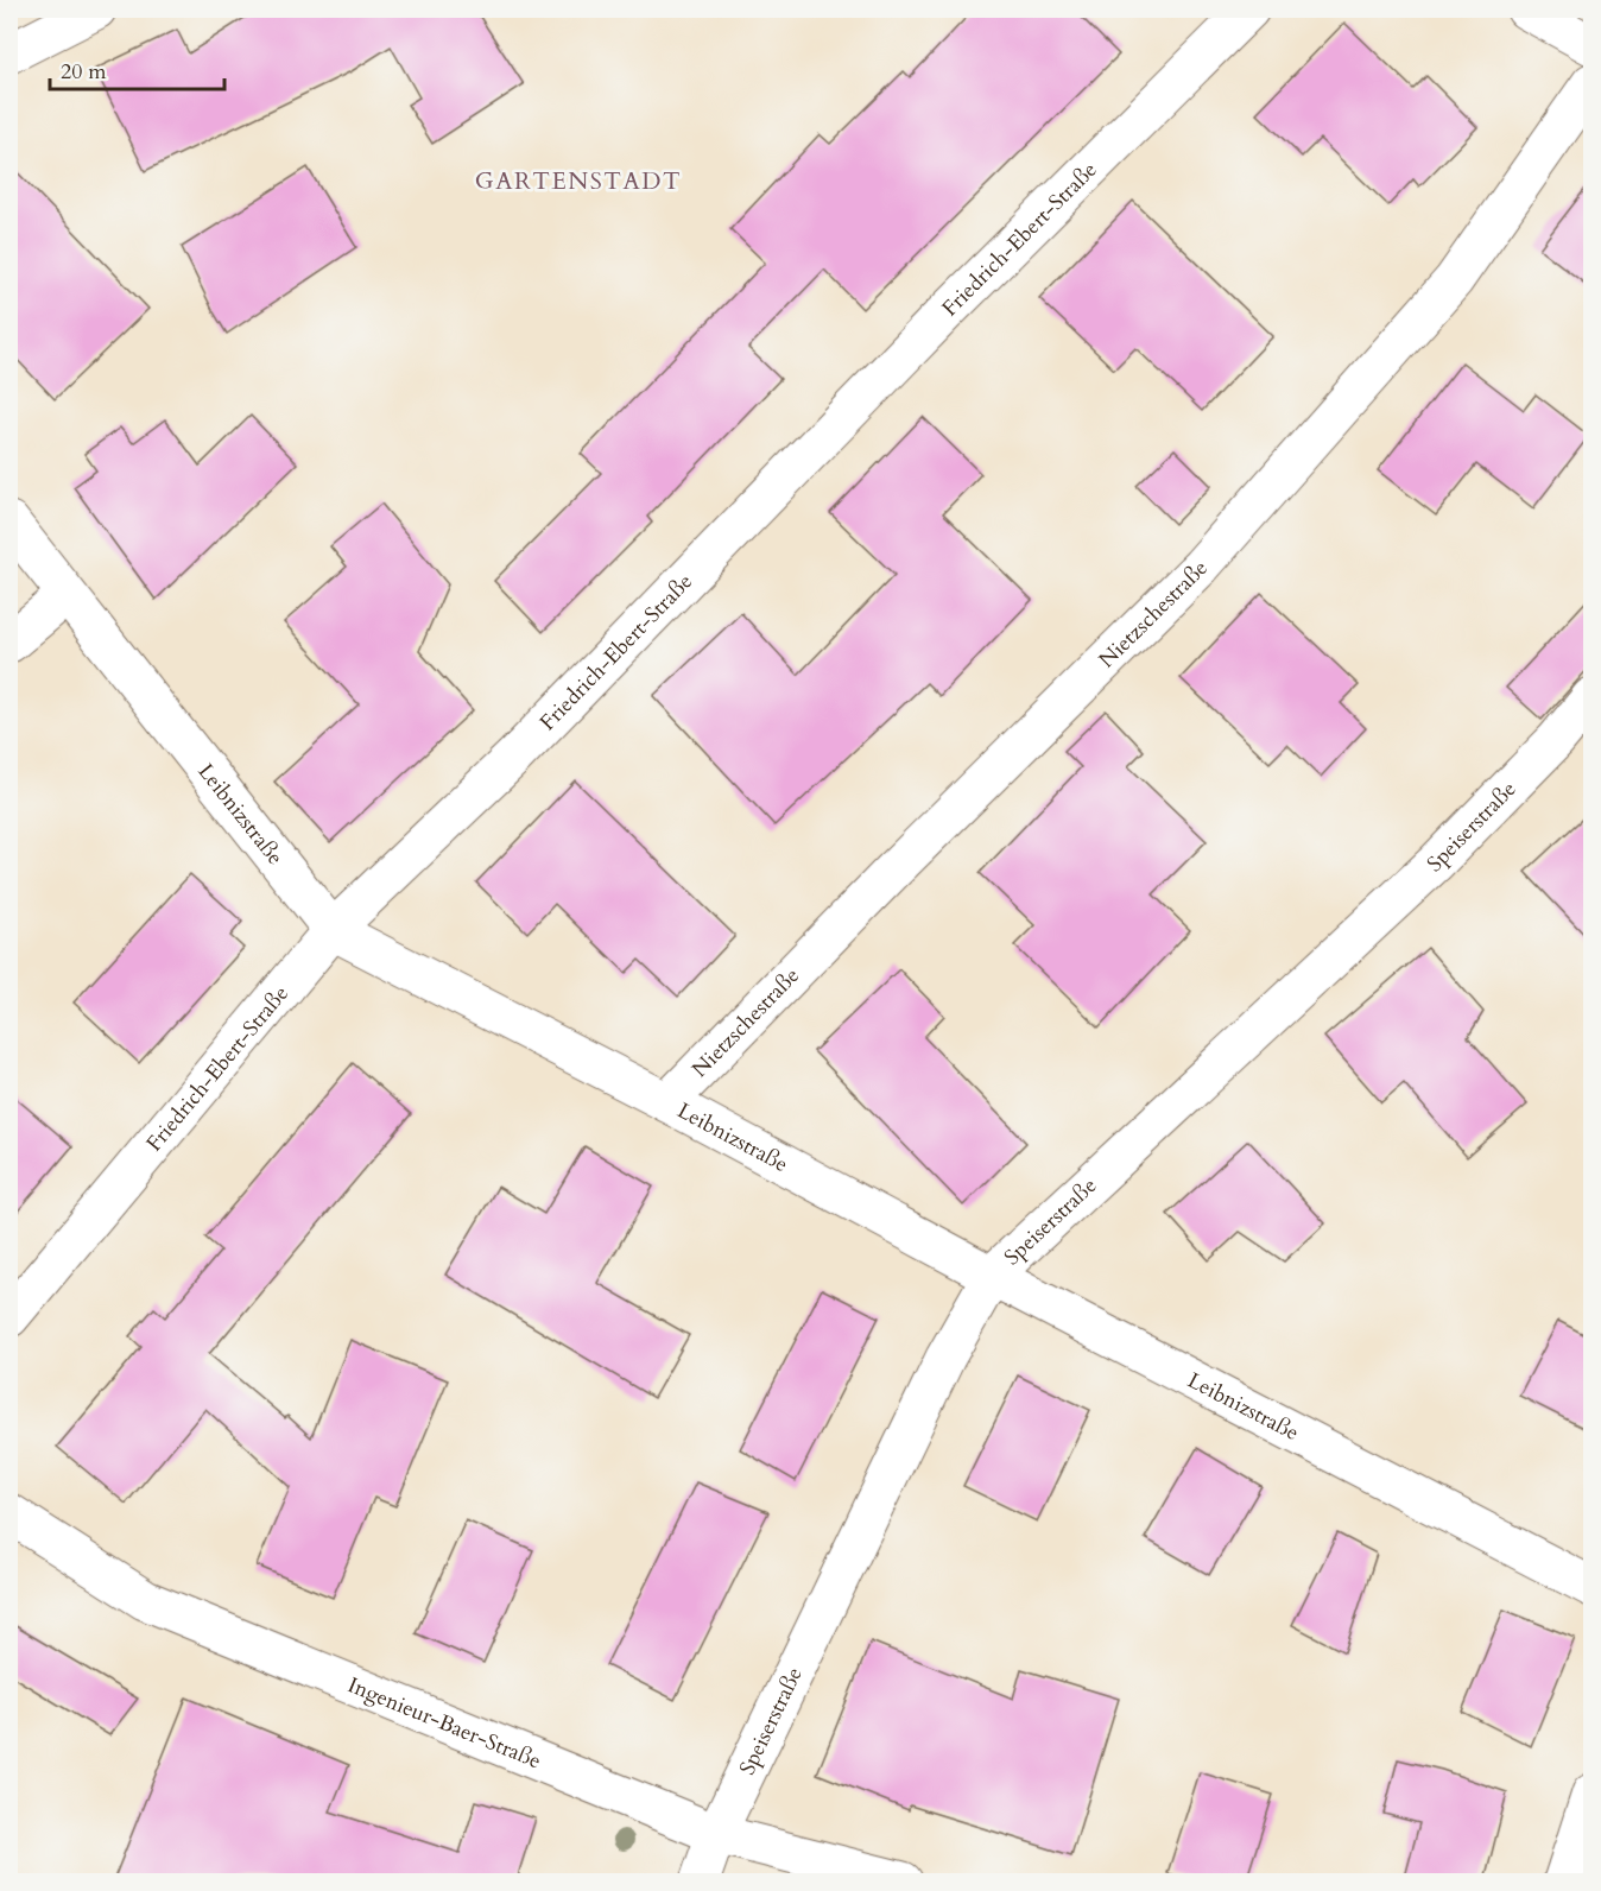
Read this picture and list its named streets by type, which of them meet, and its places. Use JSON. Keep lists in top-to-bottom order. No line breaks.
{"streets":{"street":["Friedrich-Ebert-Straße","Nietzschestraße","Leibnizstraße","Speiserstraße","Ingenieur-Baer-Straße"]},"crossings":[["Friedrich-Ebert-Straße","Leibnizstraße"],["Nietzschestraße","Leibnizstraße"],["Leibnizstraße","Speiserstraße"],["Speiserstraße","Ingenieur-Baer-Straße"]],"districts":["GARTENSTADT"],"scale_bar":"20 m"}
